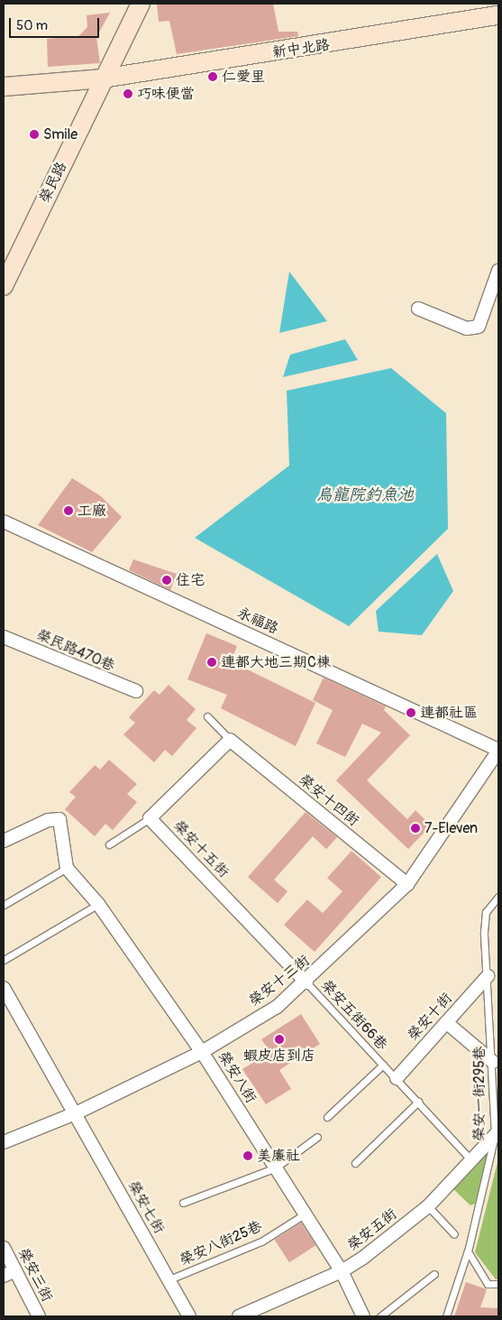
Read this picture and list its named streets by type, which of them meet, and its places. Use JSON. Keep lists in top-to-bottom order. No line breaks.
{"streets":{"street":["新中北路","榮民路","永福路","榮民路470巷","榮安十四街","榮安十五街","榮安十三街","榮安十街","榮安八街","榮安七街","榮安五街","榮安三街"],"lane":["榮安五街66巷","榮安一街295巷","榮安八街25巷"]},"crossings":[["新中北路","榮民路"],["永福路","榮安十三街"],["榮安十四街","榮安十五街"],["榮安十四街","榮安十三街"],["榮安十五街","榮安十三街"],["榮安十五街","榮安五街66巷"],["榮安十三街","榮安五街66巷"],["榮安十三街","榮安八街"],["榮安十三街","榮安七街"],["榮安五街66巷","榮安十街"],["榮安五街66巷","榮安五街"],["榮安十街","榮安一街295巷"],["榮安八街","榮安五街"],["榮安八街","榮安八街25巷"],["榮安一街295巷","榮安五街"],["榮安七街","榮安八街25巷"]],"water":["烏龍院釣魚池"],"places":["仁愛里","巧味便當","Smile","工廠","住宅","連都大地三期C棟","連都社區","7-Eleven","蝦皮店到店","美廉社"],"scale_bar":"50 m"}
